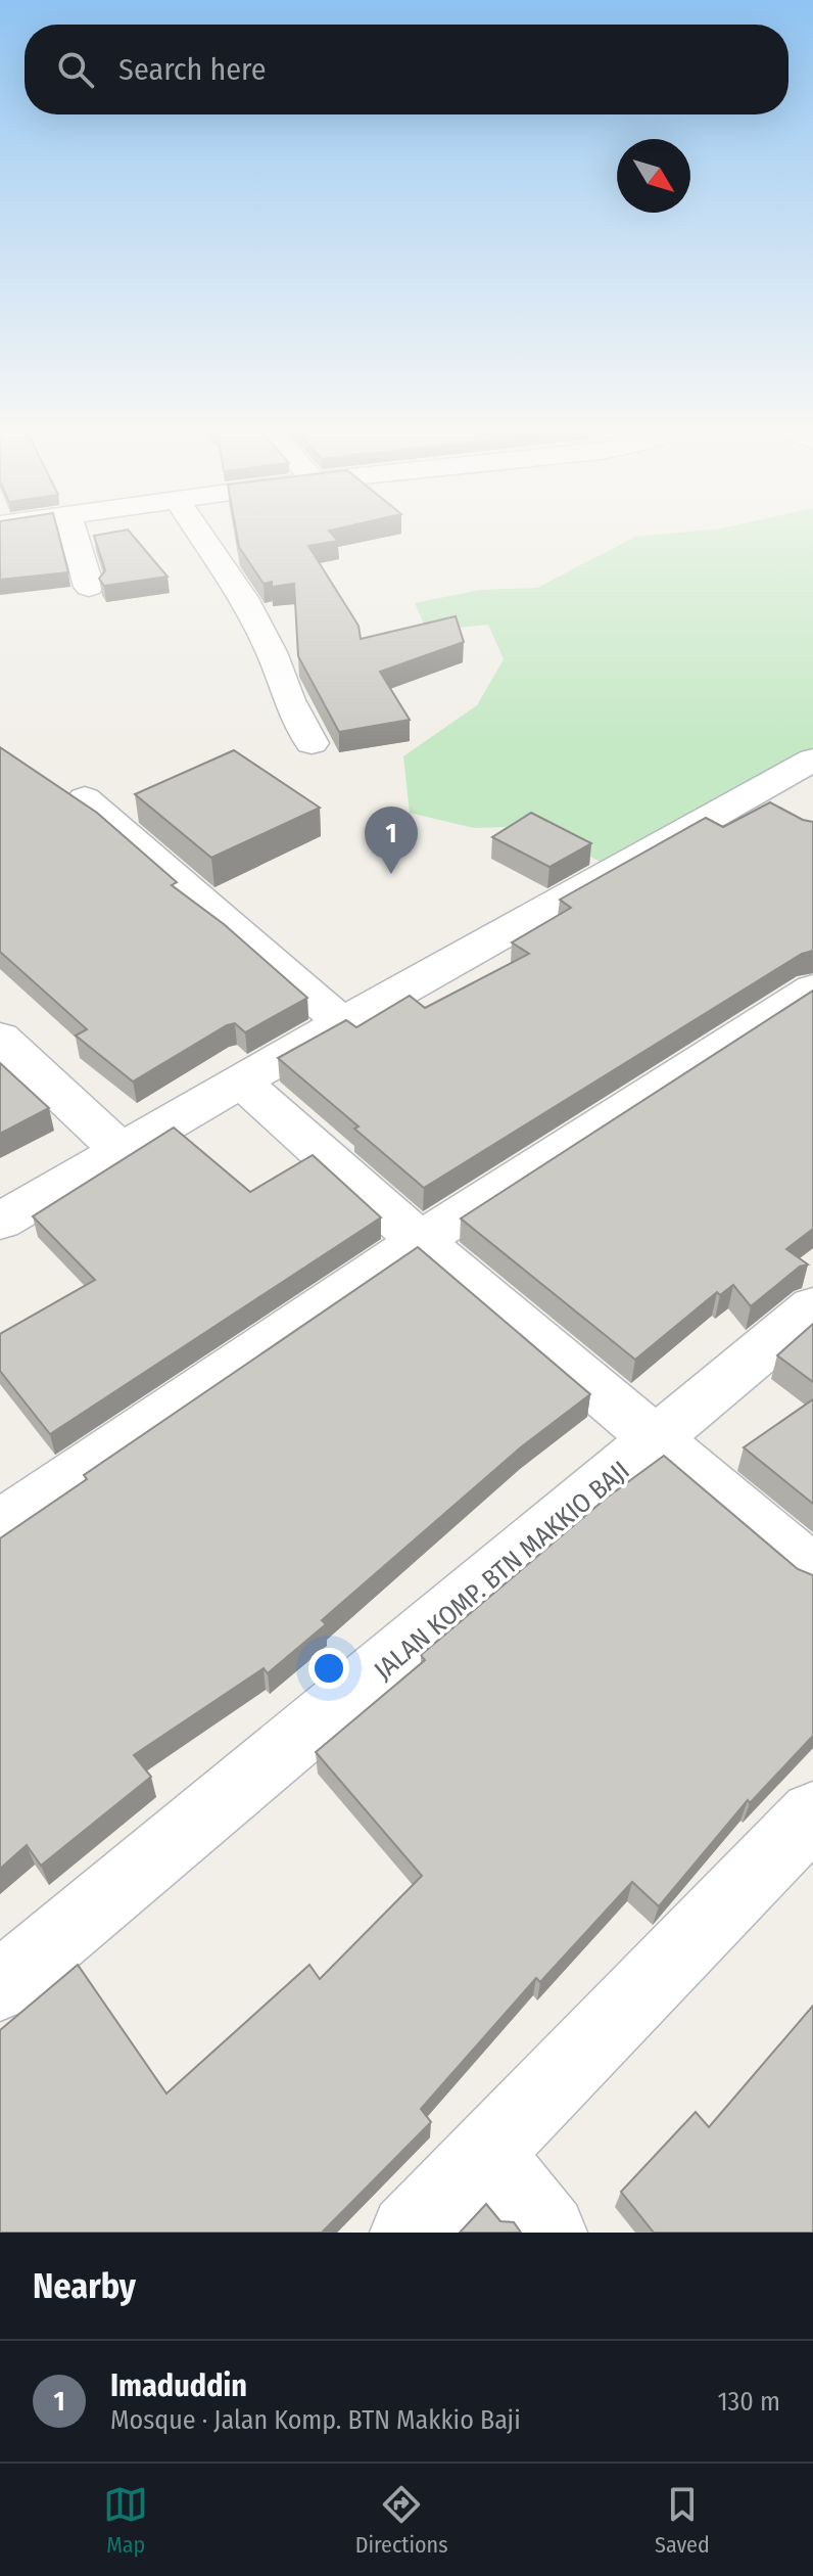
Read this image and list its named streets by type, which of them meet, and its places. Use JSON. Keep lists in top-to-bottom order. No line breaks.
{"streets":{"street":["JALAN KOMP. BTN MAKKIO BAJI"]},"north":"bottom right","page":{"search":"Search here","pins":"1","heading":"Nearby","list":[{"mark":"1","name":"Imaduddin","note":"Mosque · Jalan Komp. BTN Makkio Baji","value":"130 m"}],"nav":["Map","Directions","Saved"]}}
